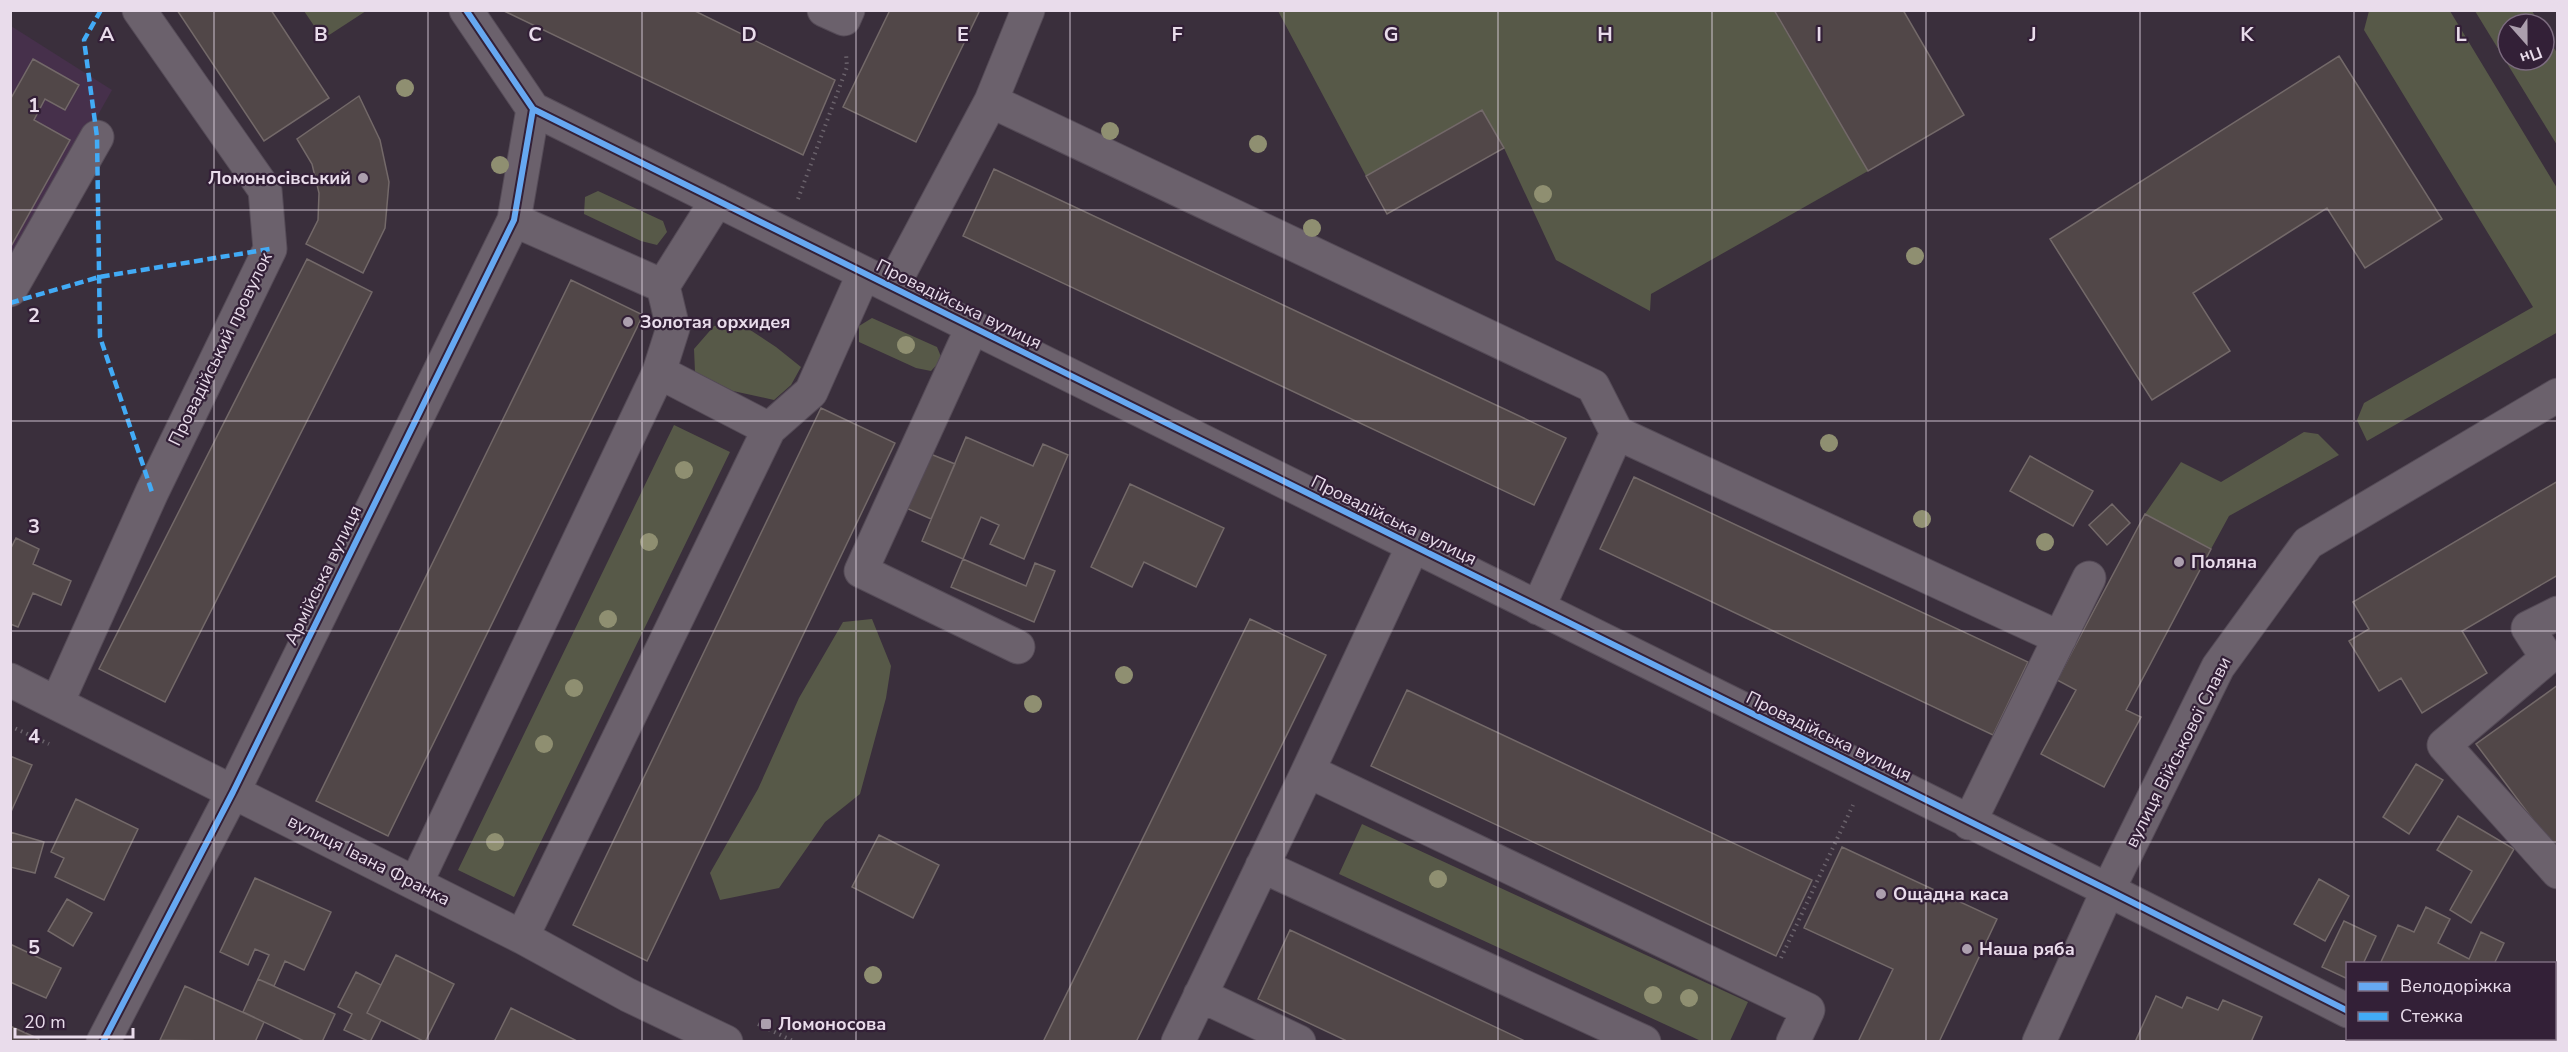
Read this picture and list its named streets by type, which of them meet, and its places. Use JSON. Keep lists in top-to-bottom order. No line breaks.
{"streets":{"street":["Провадійська вулиця","Провадійський провулок","Армійська вулиця","вулиця Військової Слави","вулиця Івана Франка"]},"crossings":[["Провадійська вулиця","Армійська вулиця"],["Провадійська вулиця","вулиця Військової Слави"],["Провадійський провулок","вулиця Івана Франка"],["Армійська вулиця","вулиця Івана Франка"]],"places":{"other":["Ломоносівський","Золотая орхидея","Поляна","Ощадна каса","Наша ряба"],"transit":["Ломоносова"]},"legend":["Велодоріжка","Стежка"],"scale_bar":"20 m","north":"bottom","grid":{"columns":["A","B","C","D","E","F","G","H","I","J","K","L"],"rows":["1","2","3","4","5"]}}
